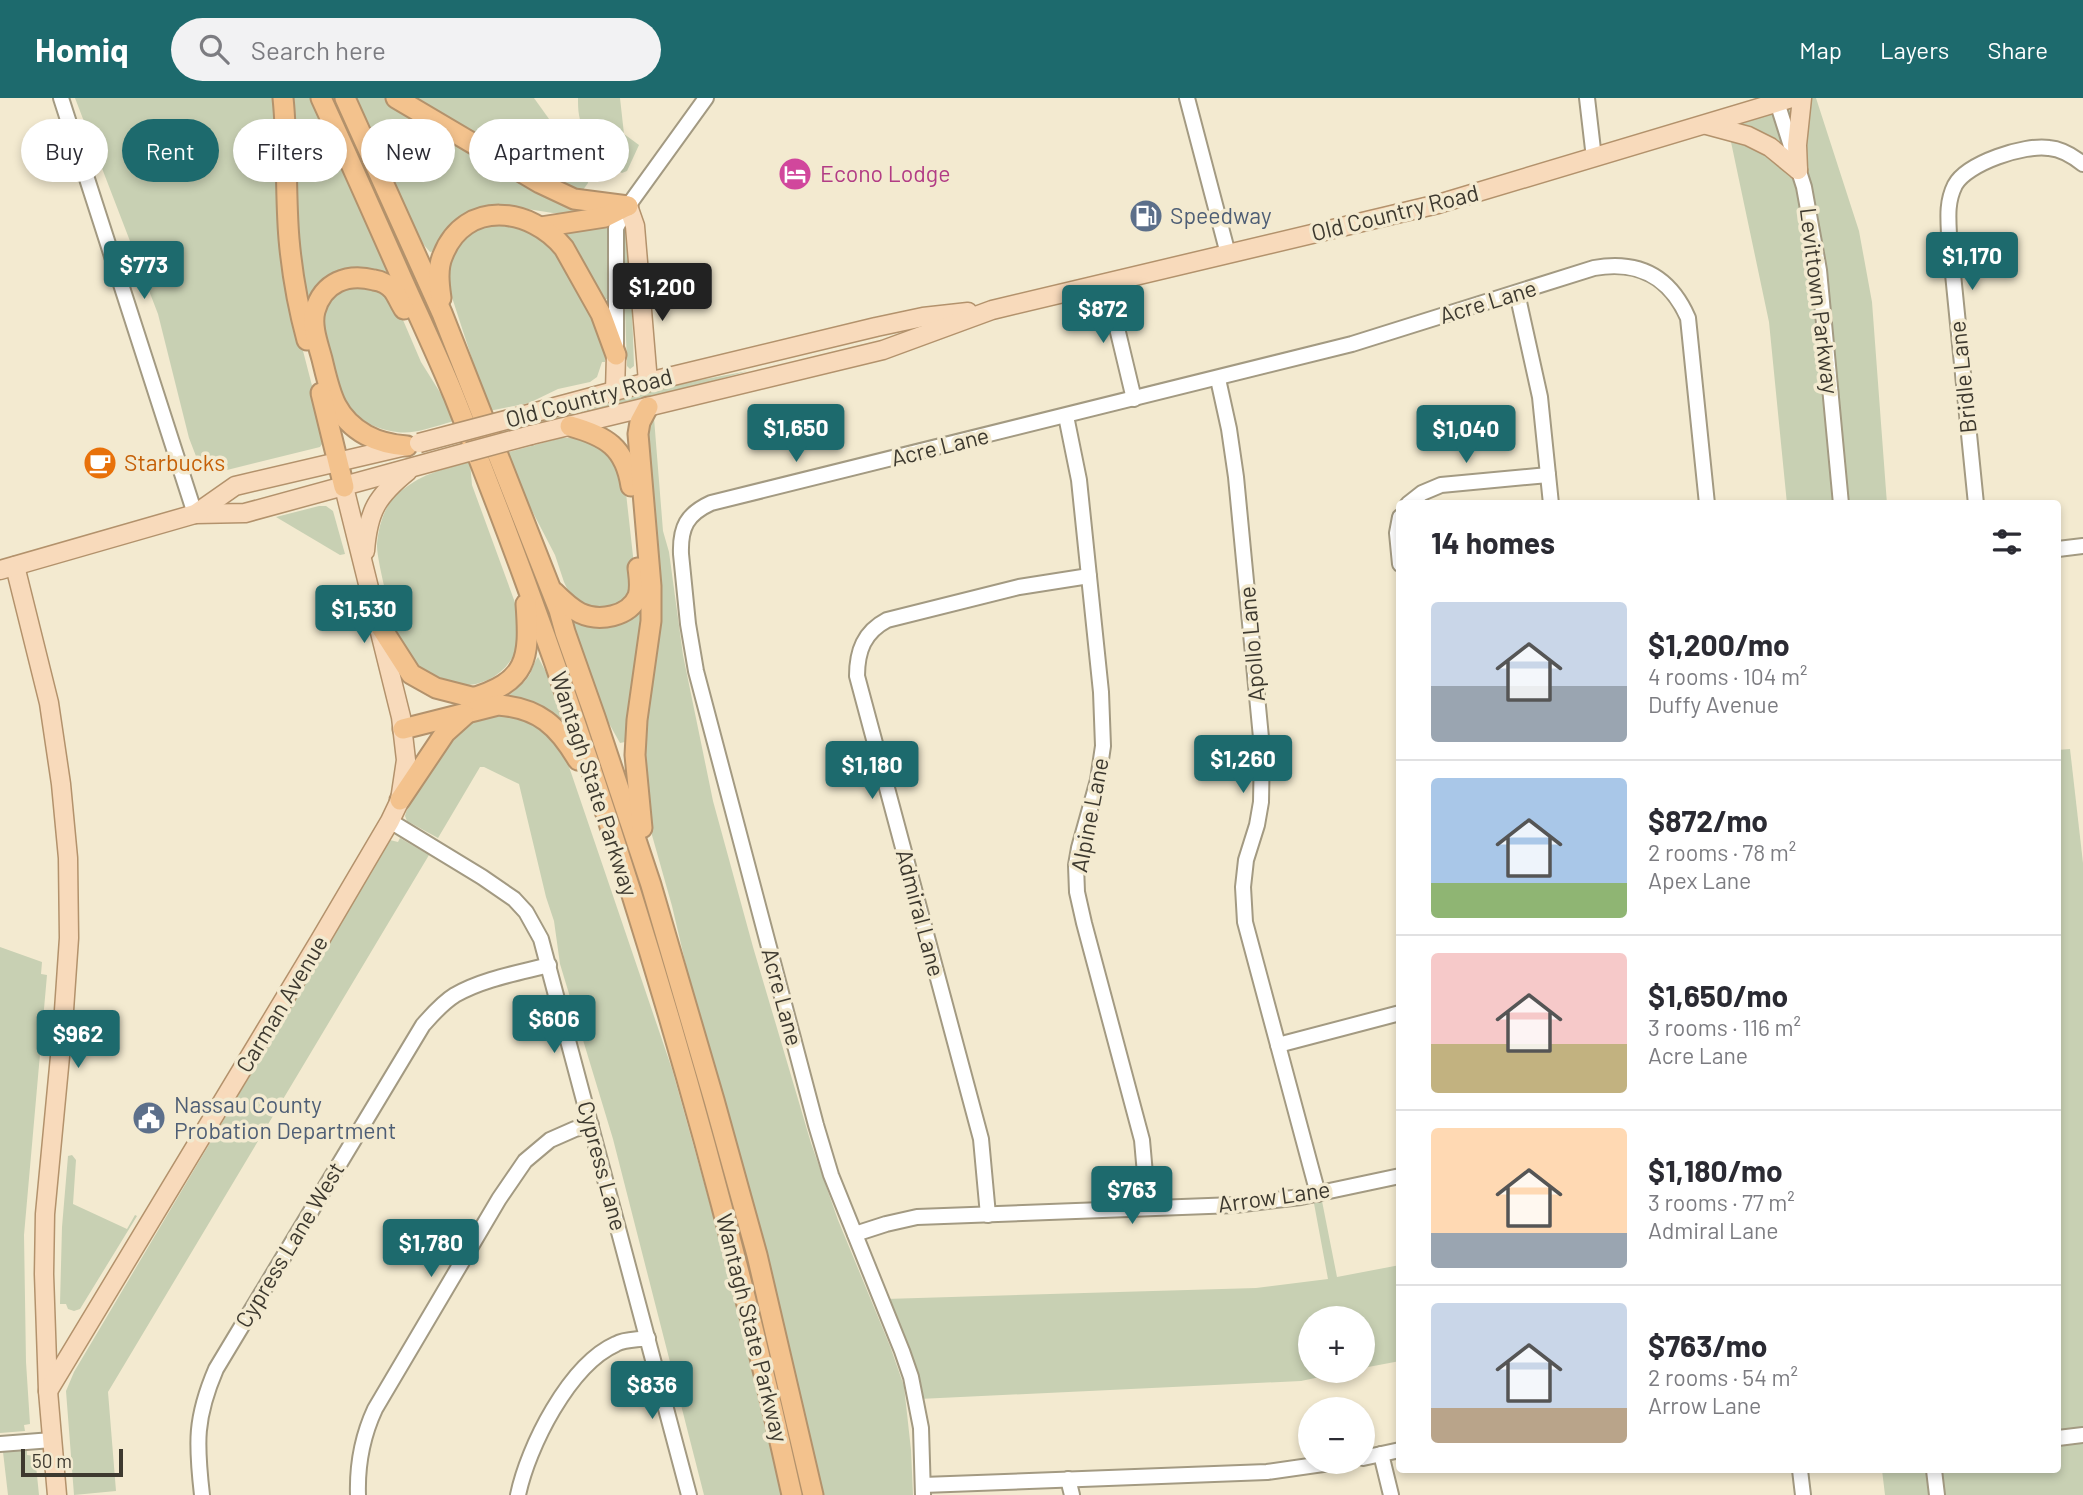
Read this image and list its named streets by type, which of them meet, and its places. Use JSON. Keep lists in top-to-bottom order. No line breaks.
{"streets":{"highway":["Wantagh State Parkway"],"main road":["Old Country Road","Carman Avenue"],"street":["Levittown Parkway","Acre Lane","Bridle Lane","Apollo Lane","Alpine Lane","Admiral Lane","Cypress Lane","Arrow Lane","Cypress Lane West"]},"crossings":[["Old Country Road","Levittown Parkway"],["Old Country Road","Carman Avenue"],["Acre Lane","Apollo Lane"],["Acre Lane","Alpine Lane"],["Acre Lane","Arrow Lane"],["Apollo Lane","Arrow Lane"],["Alpine Lane","Admiral Lane"],["Alpine Lane","Arrow Lane"],["Admiral Lane","Arrow Lane"],["Carman Avenue","Cypress Lane"],["Cypress Lane","Cypress Lane West"]],"places":{"hotel":["Econo Lodge"],"fuel station":["Speedway"],"cafe":["Starbucks"],"public building":["Nassau County Probation Department"]},"scale_bar":"50 m","page":{"header":"Homiq","search":"Search here","nav":["Map","Layers","Share"],"chip":["Buy","Rent","Filters","New","Apartment"],"price":["$1,170","$773","$1,200","$872","$1,650","$1,040","$1,530","$1,260","$1,180","$606","$962","$763","$1,780","$836"],"heading":"14 homes","list":[{"name":"$1,200/mo","note":"4 rooms · 104 m² · Duffy Avenue"},{"name":"$872/mo","note":"2 rooms · 78 m² · Apex Lane"},{"name":"$1,650/mo","note":"3 rooms · 116 m² · Acre Lane"},{"name":"$1,180/mo","note":"3 rooms · 77 m² · Admiral Lane"},{"name":"$763/mo","note":"2 rooms · 54 m² · Arrow Lane"}],"map_buttons":["+","−"],"scale":"50 m"}}
